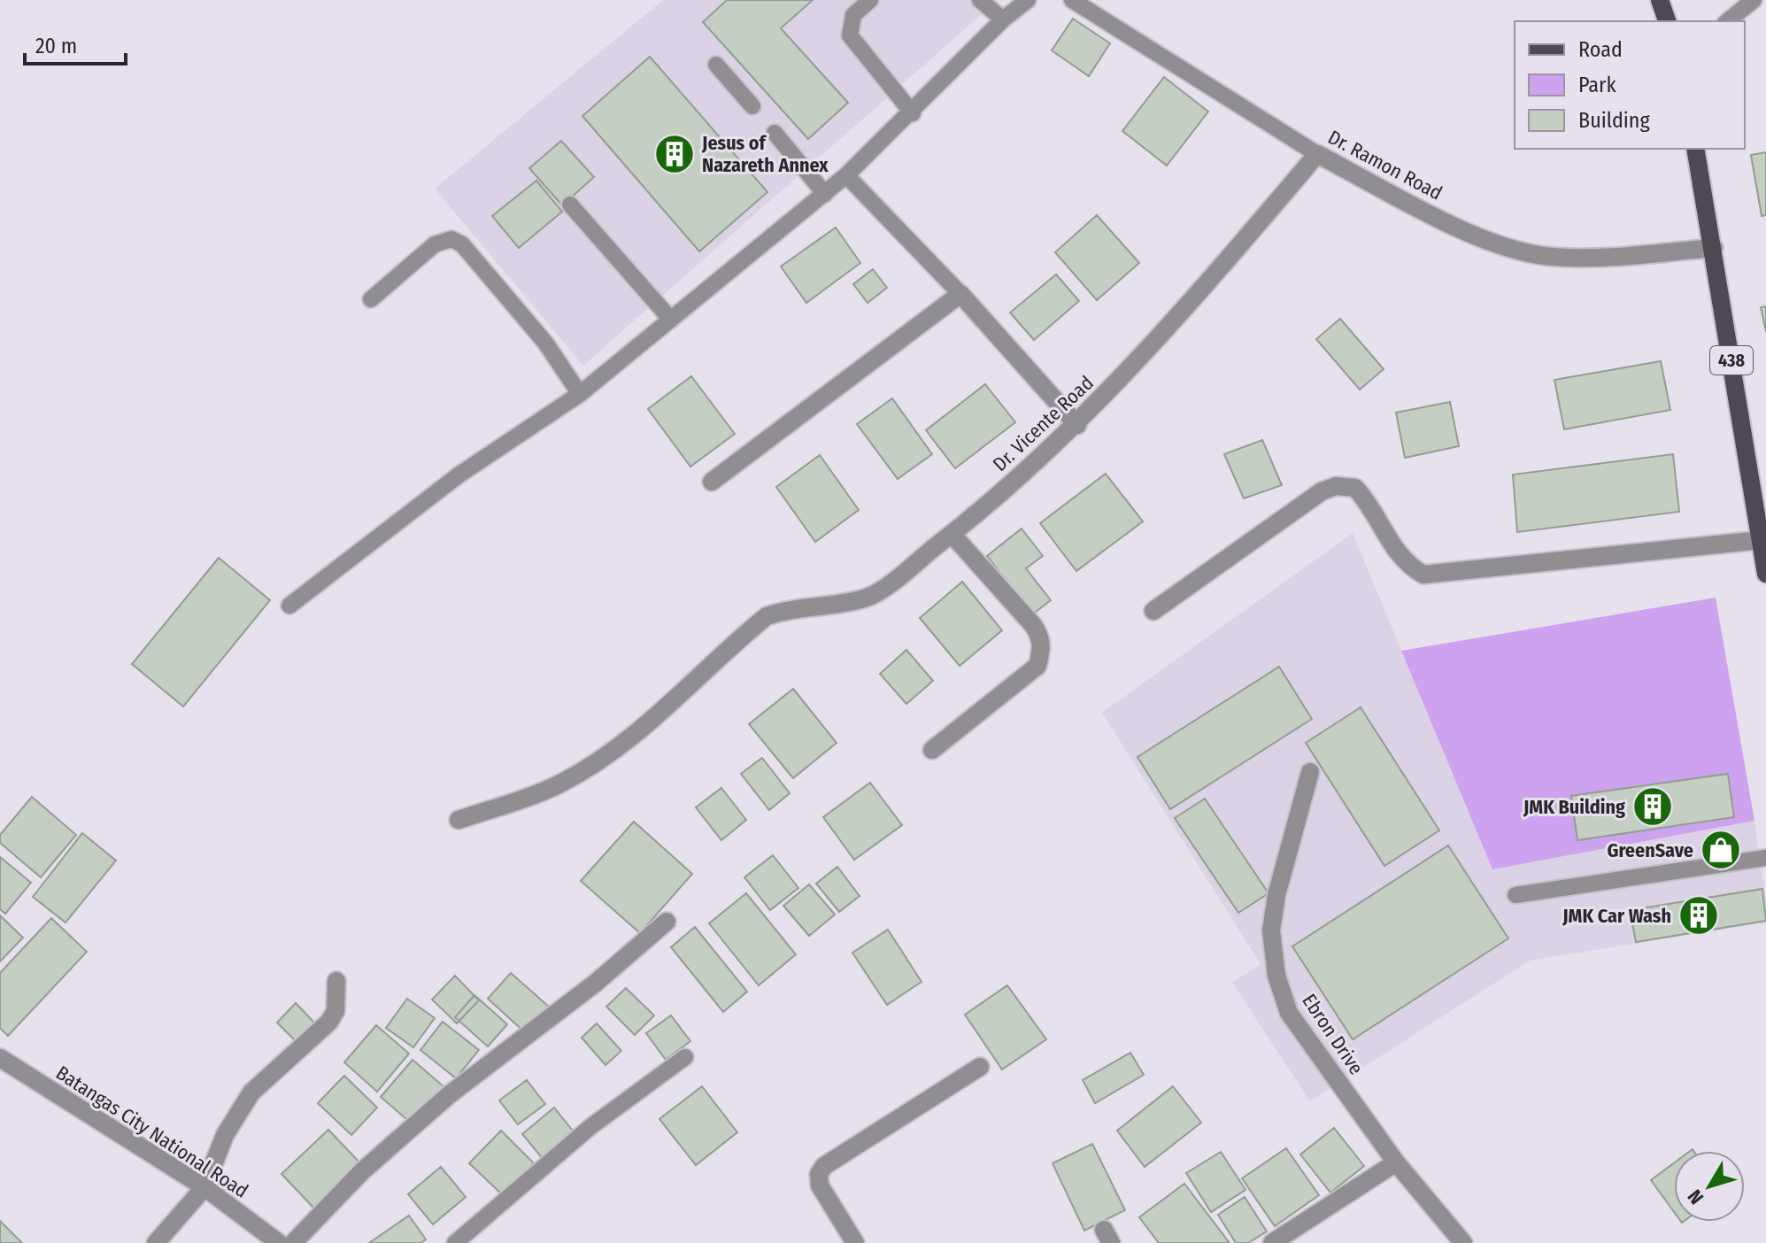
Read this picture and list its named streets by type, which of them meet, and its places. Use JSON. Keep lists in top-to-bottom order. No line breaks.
{"streets":{"main road":["438"],"street":["Dr. Ramon Road","Dr. Vicente Road","Ebron Drive","Batangas City National Road"]},"crossings":[["Dr. Ramon Road","438"],["Dr. Ramon Road","Dr. Vicente Road"]],"places":{"building":["Jesus of Nazareth Annex","JMK Building","JMK Car Wash"],"shop":["GreenSave"]},"legend":["Road","Park","Building"],"scale_bar":"20 m","north":"bottom left"}
